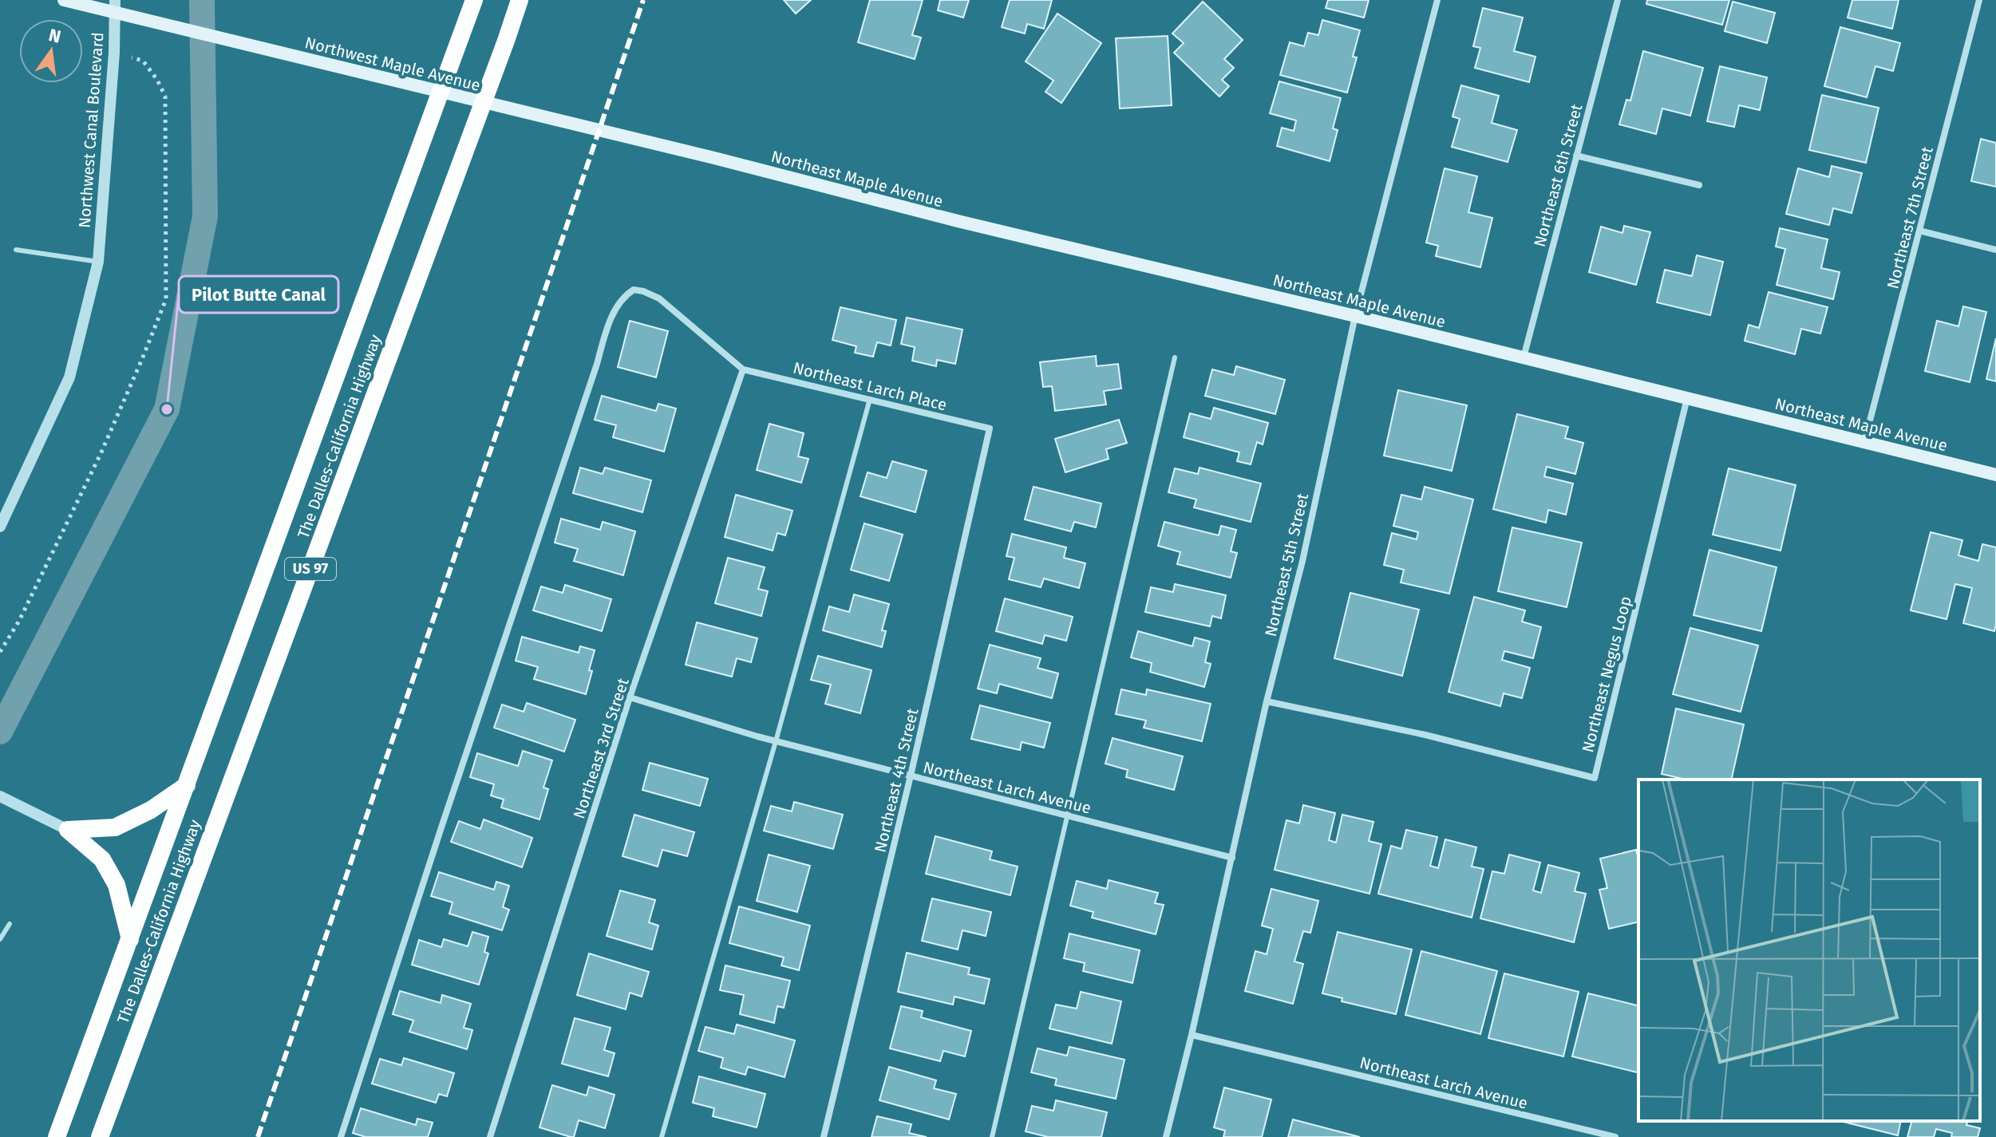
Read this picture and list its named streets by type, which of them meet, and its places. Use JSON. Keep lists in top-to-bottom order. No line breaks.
{"streets":{"highway":["The Dalles-California Highway","US 97"],"main road":["Northwest Maple Avenue","Northeast Maple Avenue"],"street":["Northwest Canal Boulevard","Northeast 6th Street","Northeast 7th Street","Northeast Larch Place","Northeast 5th Street","Northeast Negus Loop","Northeast 3rd Street","Northeast 4th Street","Northeast Larch Avenue"]},"crossings":[["Northwest Maple Avenue","Northeast Maple Avenue"],["Northeast 6th Street","Northeast Maple Avenue"],["Northeast Maple Avenue","Northeast 7th Street"],["Northeast Maple Avenue","Northeast 5th Street"],["Northeast Maple Avenue","Northeast Negus Loop"],["Northeast Larch Place","Northeast 3rd Street"],["Northeast Larch Place","Northeast 4th Street"],["Northeast 5th Street","Northeast Negus Loop"],["Northeast 5th Street","Northeast Larch Avenue"],["Northeast 3rd Street","Northeast Larch Avenue"],["Northeast 4th Street","Northeast Larch Avenue"]],"places":["Pilot Butte Canal"],"north":"top"}
